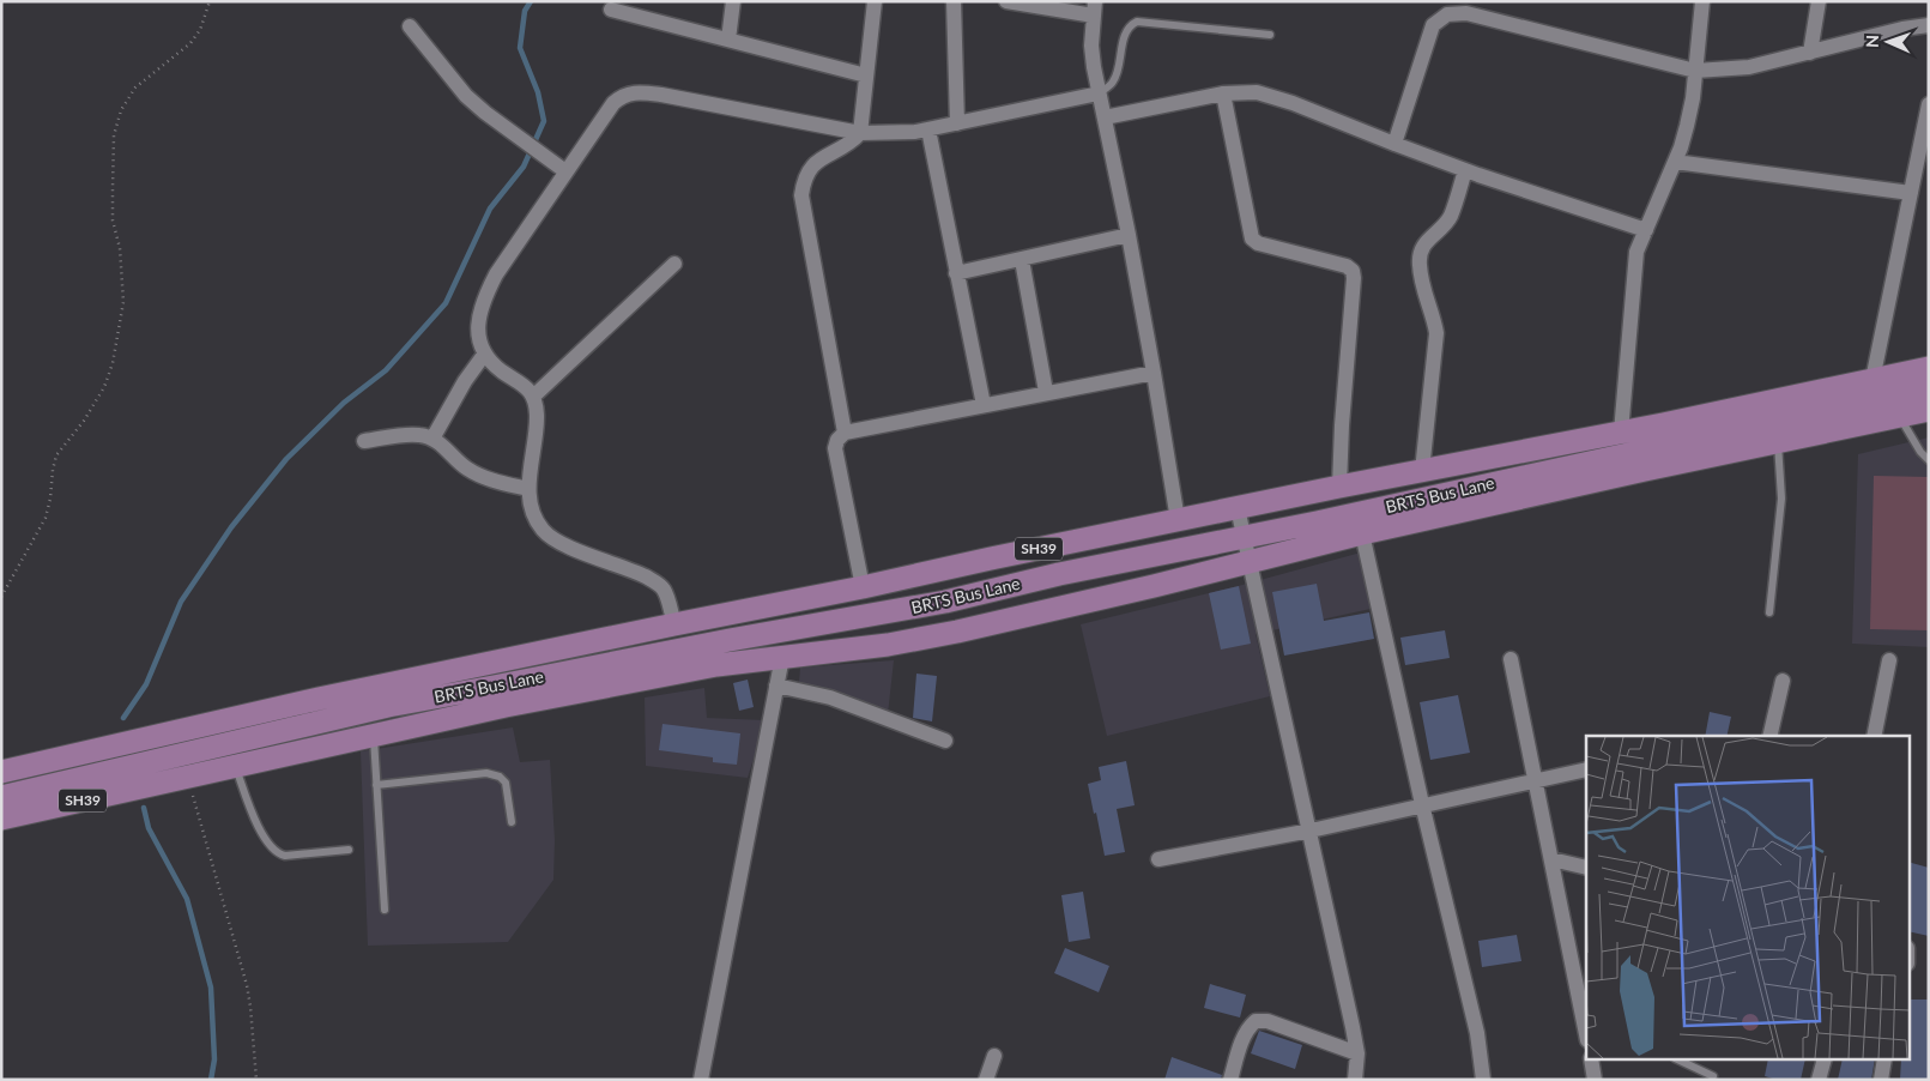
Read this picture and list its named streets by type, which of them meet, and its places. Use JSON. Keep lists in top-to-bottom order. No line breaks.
{"streets":{"main road":["BRTS Bus Lane","SH39"]},"north":"left"}
